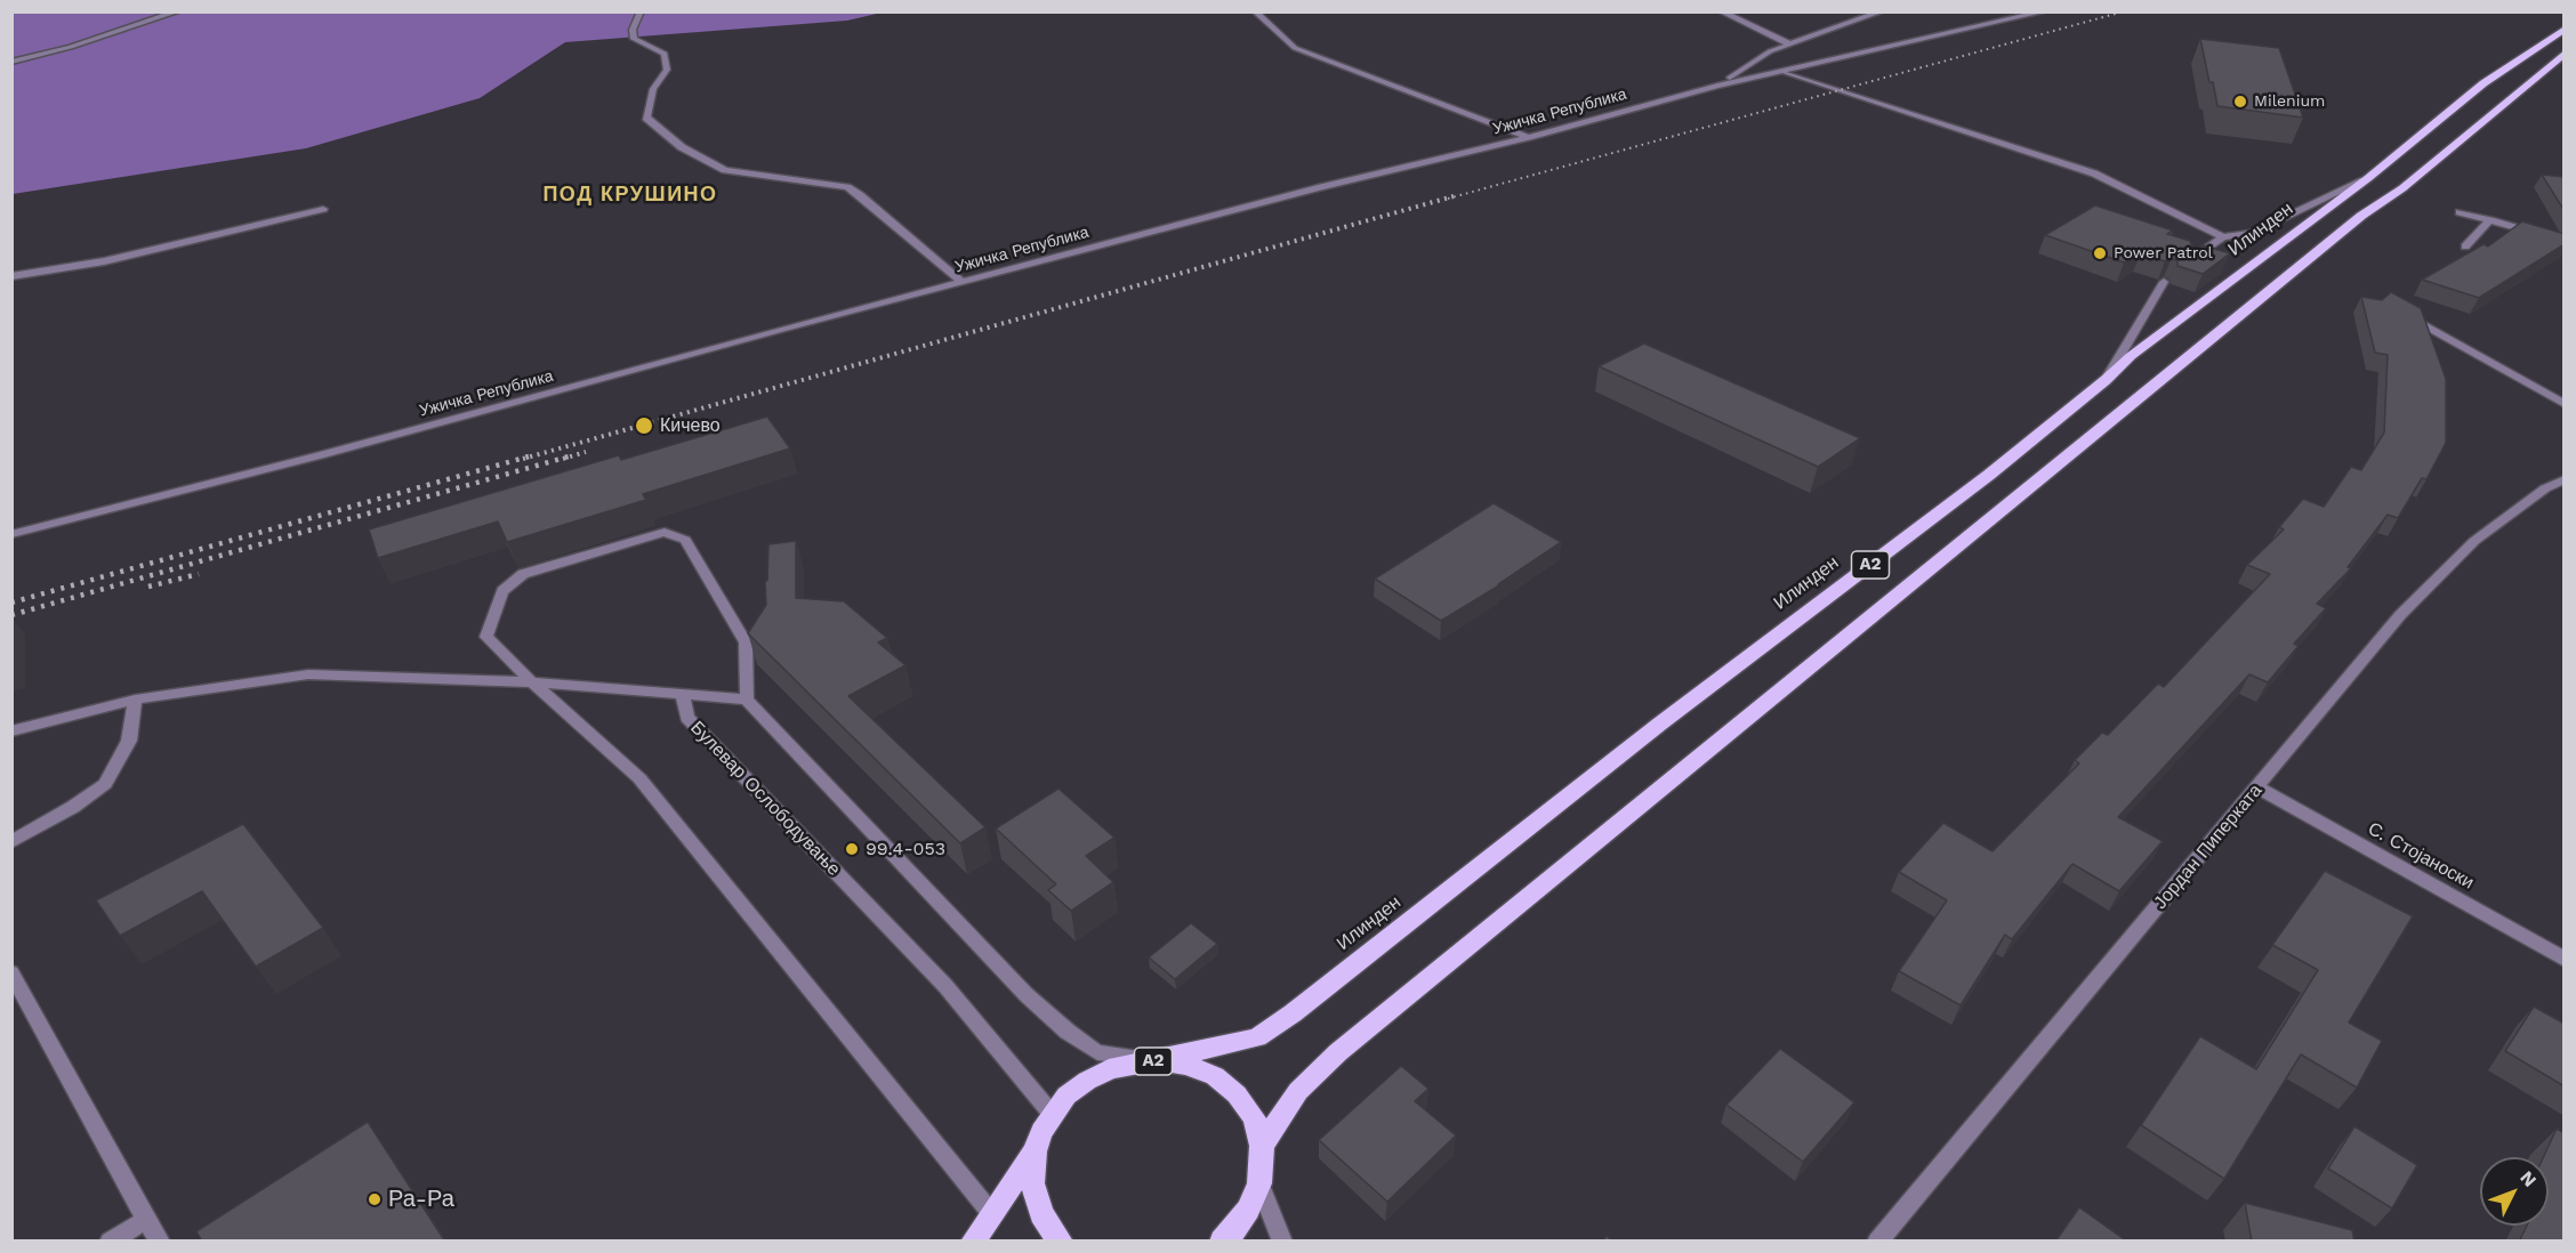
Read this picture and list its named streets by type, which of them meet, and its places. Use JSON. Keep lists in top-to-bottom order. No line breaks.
{"streets":{"main road":["Илинден","A2"],"street":["Ужичка Република","Булевар Ослободување","Јордан Пиперката","С. Стојаноски"]},"crossings":[["Илинден","A2"],["Илинден","Булевар Ослободување"],["Јордан Пиперката","С. Стојаноски"]],"districts":["ПОД КРУШИНО"],"places":["Milenium","Power Patrol","Кичево","99.4-053","Ра-Ра"],"north":"top right"}
